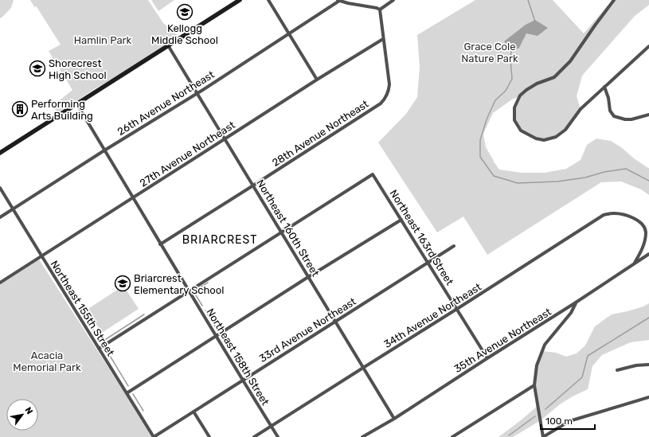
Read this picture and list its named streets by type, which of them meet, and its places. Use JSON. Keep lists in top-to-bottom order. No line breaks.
{"streets":{"street":["26th Avenue Northeast","28th Avenue Northeast","27th Avenue Northeast","Northeast 160th Street","Northeast 163rd Street","Northeast 155th Street","34th Avenue Northeast","33rd Avenue Northeast","35th Avenue Northeast","Northeast 158th Street"]},"crossings":[["26th Avenue Northeast","Northeast 160th Street"],["26th Avenue Northeast","Northeast 155th Street"],["26th Avenue Northeast","Northeast 158th Street"],["28th Avenue Northeast","27th Avenue Northeast"],["28th Avenue Northeast","Northeast 160th Street"],["28th Avenue Northeast","Northeast 158th Street"],["27th Avenue Northeast","Northeast 160th Street"],["27th Avenue Northeast","Northeast 155th Street"],["27th Avenue Northeast","Northeast 158th Street"],["Northeast 160th Street","Northeast 163rd Street"],["Northeast 160th Street","34th Avenue Northeast"],["Northeast 160th Street","33rd Avenue Northeast"],["Northeast 160th Street","35th Avenue Northeast"],["Northeast 163rd Street","34th Avenue Northeast"],["Northeast 163rd Street","33rd Avenue Northeast"],["Northeast 163rd Street","35th Avenue Northeast"],["Northeast 155th Street","33rd Avenue Northeast"],["34th Avenue Northeast","35th Avenue Northeast"],["34th Avenue Northeast","Northeast 158th Street"],["33rd Avenue Northeast","Northeast 158th Street"]],"districts":["BRIARCREST"],"parks":["Hamlin Park","Grace Cole Nature Park","Acacia Memorial Park"],"places":{"school or university":["Kellogg Middle School","Shorecrest High School","Briarcrest Elementary School"],"building":["Performing Arts Building"]},"scale_bar":"100 m","north":"top right"}
